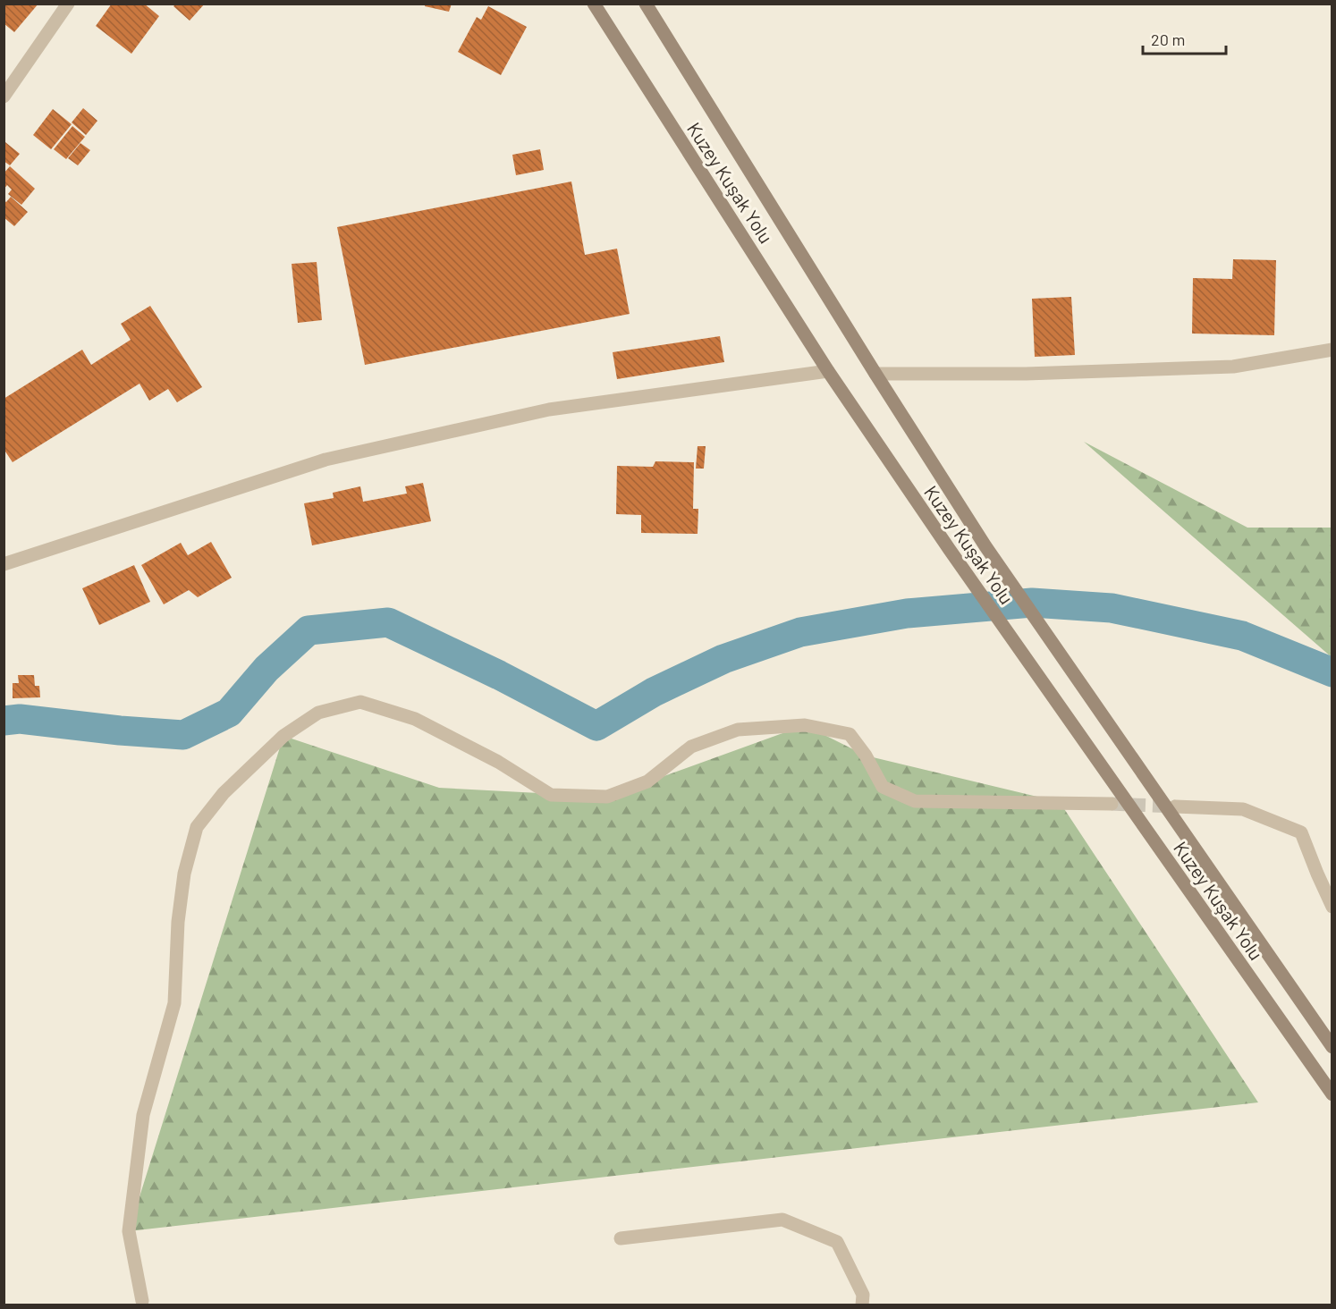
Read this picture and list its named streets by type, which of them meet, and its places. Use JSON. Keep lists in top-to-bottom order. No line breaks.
{"streets":{"main road":["Kuzey Kuşak Yolu"]},"scale_bar":"20 m"}
